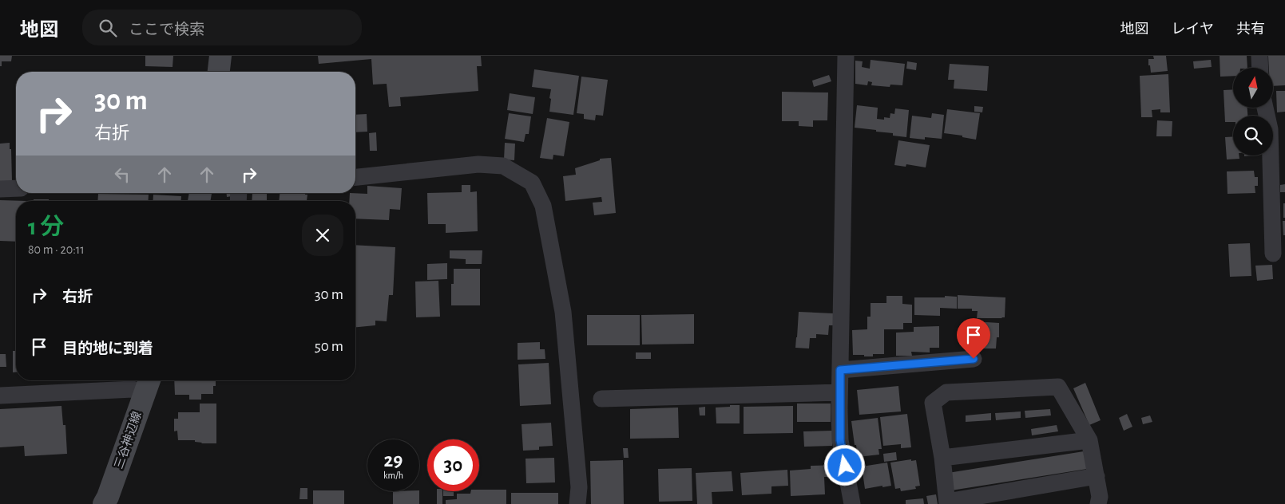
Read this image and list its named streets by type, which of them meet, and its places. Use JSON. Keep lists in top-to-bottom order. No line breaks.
{"streets":{"main road":["三谷神辺線"]},"north":"top","page":{"header":"地図","search":"ここで検索","nav":["地図","レイヤ","共有"],"turn":["30 m","右折"],"heading":["1 分","80 m · 20:11"],"list":[{"name":"右折","value":"30 m"},{"name":"目的地に到着","value":"50 m"}],"speed":"29 km/h","limit":"30"}}
